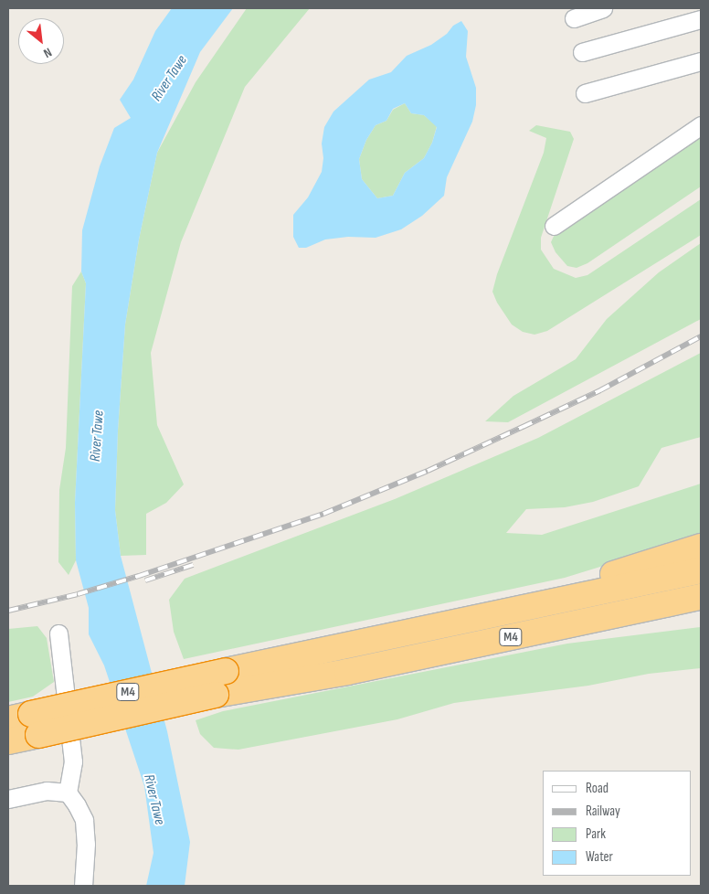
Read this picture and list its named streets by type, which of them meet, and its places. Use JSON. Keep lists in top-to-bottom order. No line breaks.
{"streets":{"highway":["M4"]},"water":["River Tawe"],"legend":["Road","Railway","Park","Water"],"north":"bottom right"}
